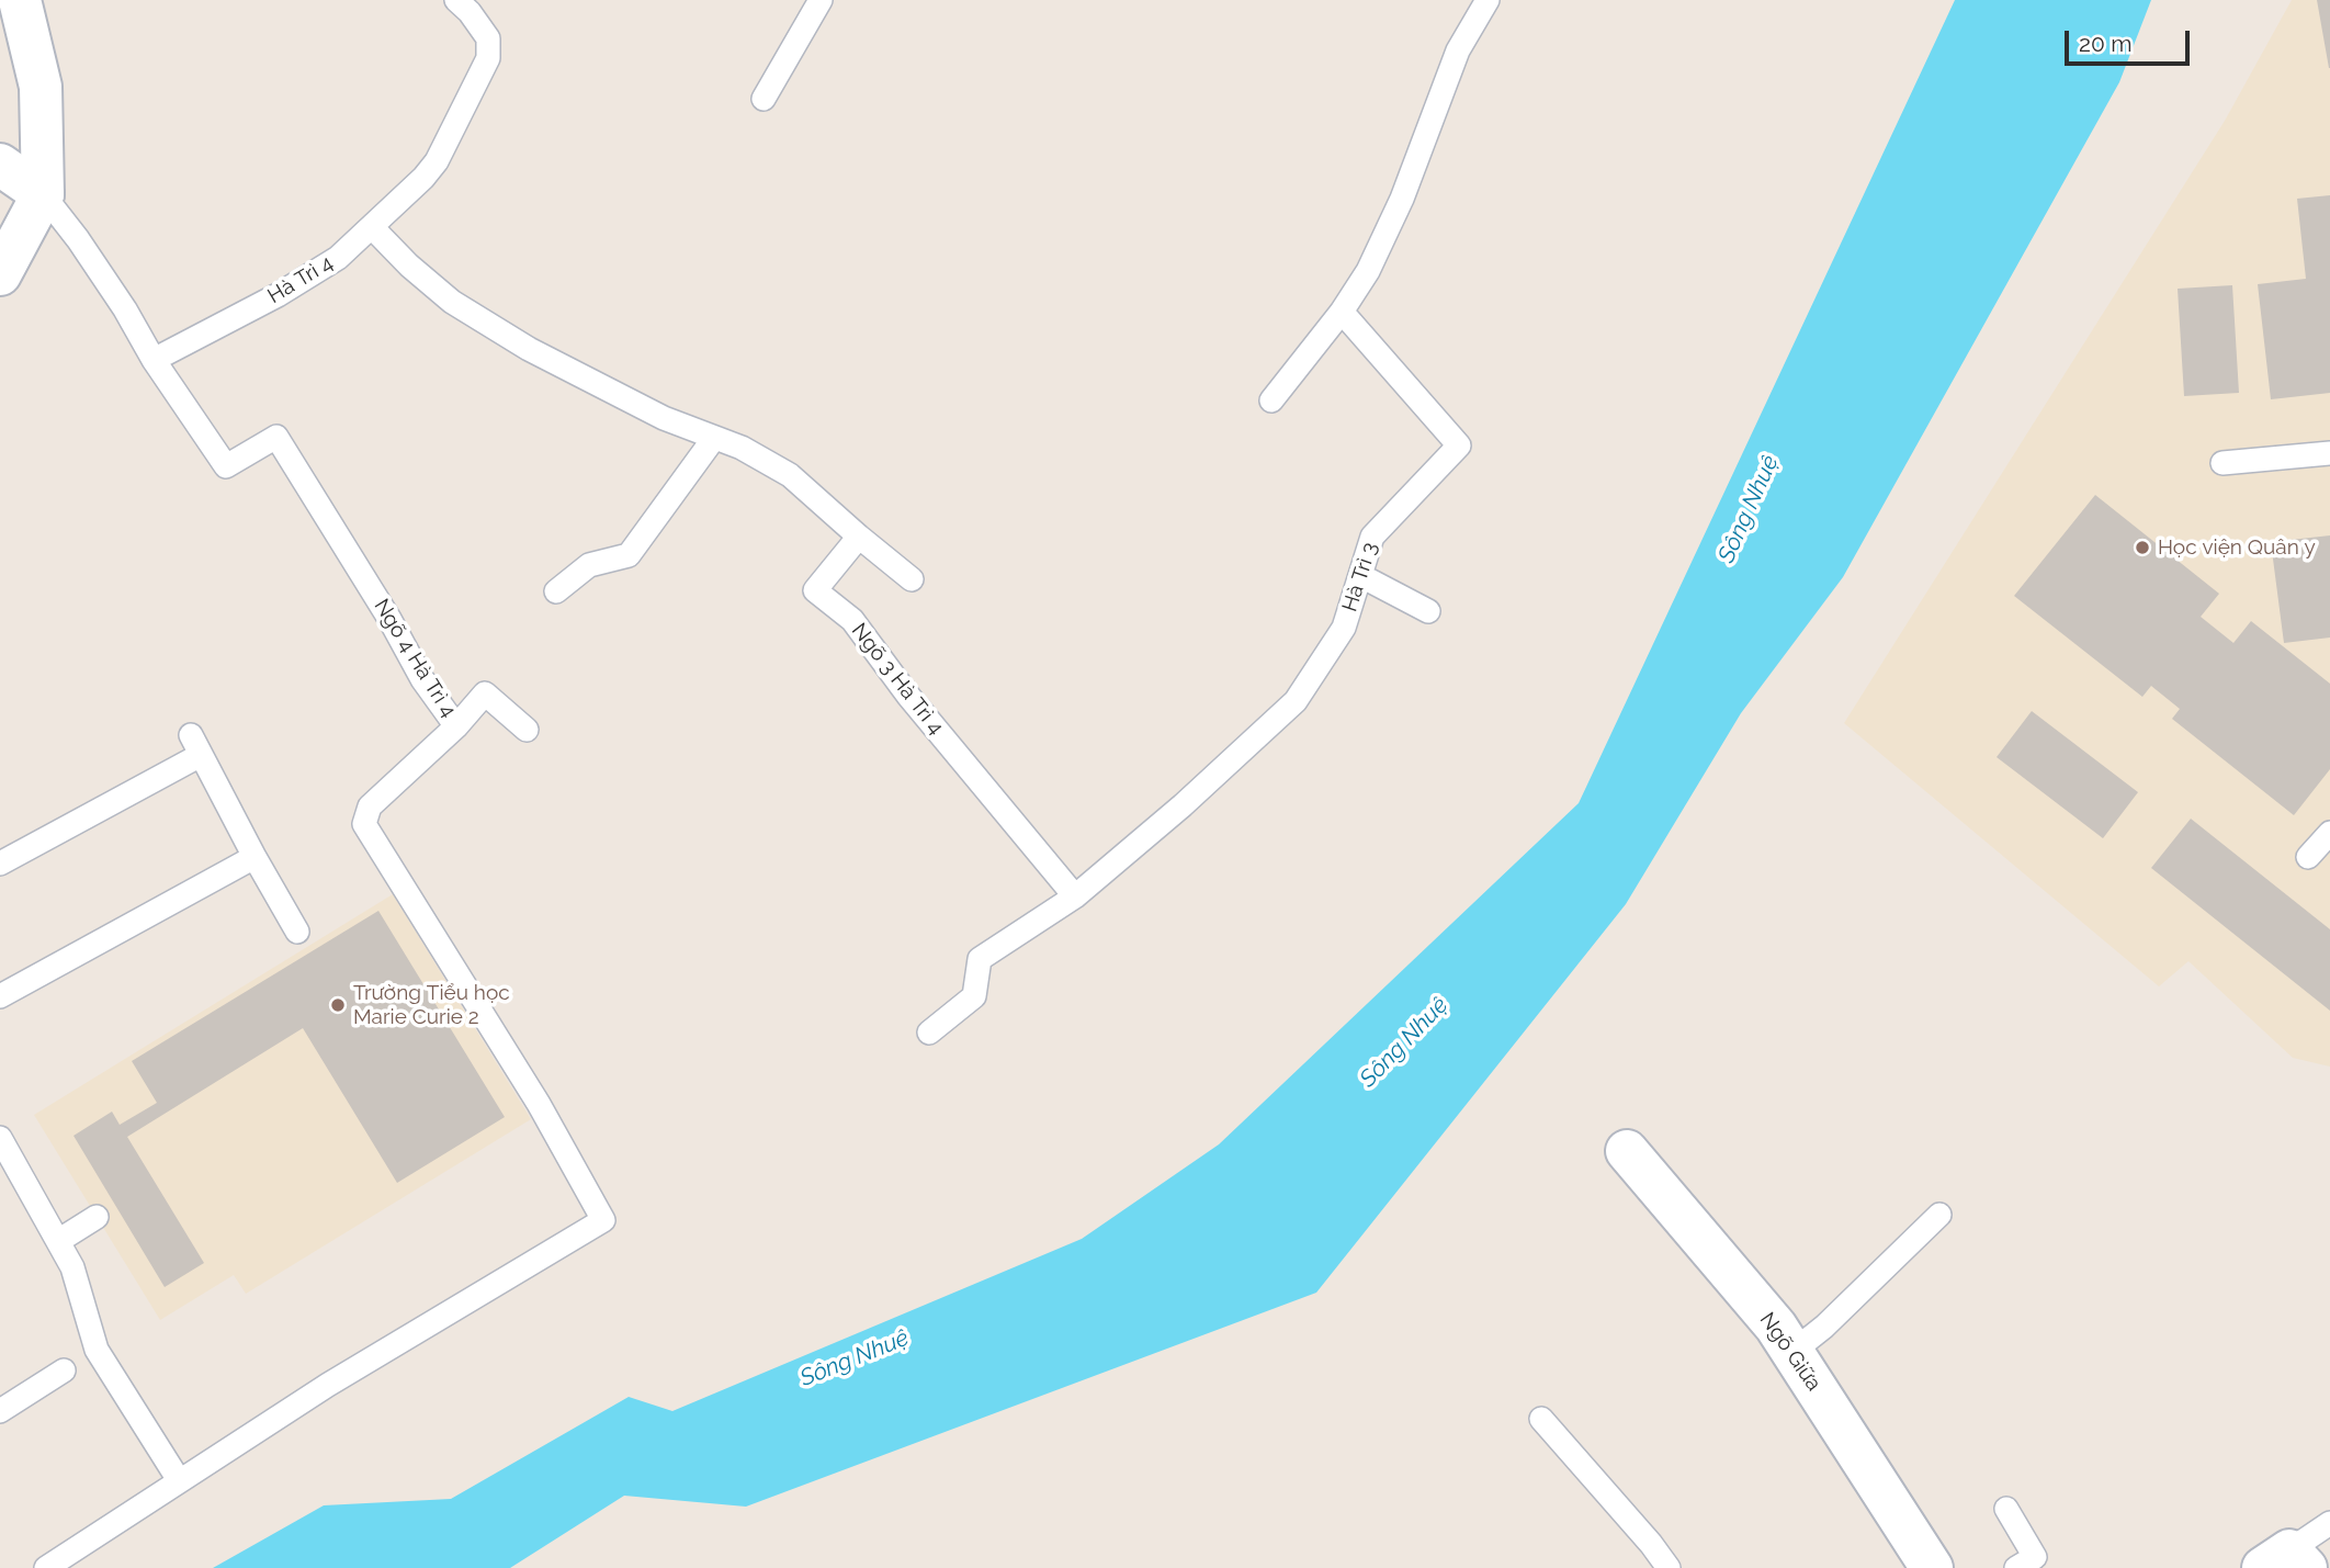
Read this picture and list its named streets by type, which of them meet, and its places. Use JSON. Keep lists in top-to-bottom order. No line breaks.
{"streets":{"street":["Ngõ Giữa"],"lane":["Hà Trì 4","Hà Trì 3","Ngõ 4 Hà Trì 4","Ngõ 3 Hà Trì 4"]},"crossings":[["Hà Trì 4","Ngõ 4 Hà Trì 4"],["Hà Trì 3","Ngõ 3 Hà Trì 4"]],"water":["Sông Nhuệ"],"places":["Học viện Quân y","Trường Tiểu học Marie Curie 2"],"scale_bar":"20 m"}
